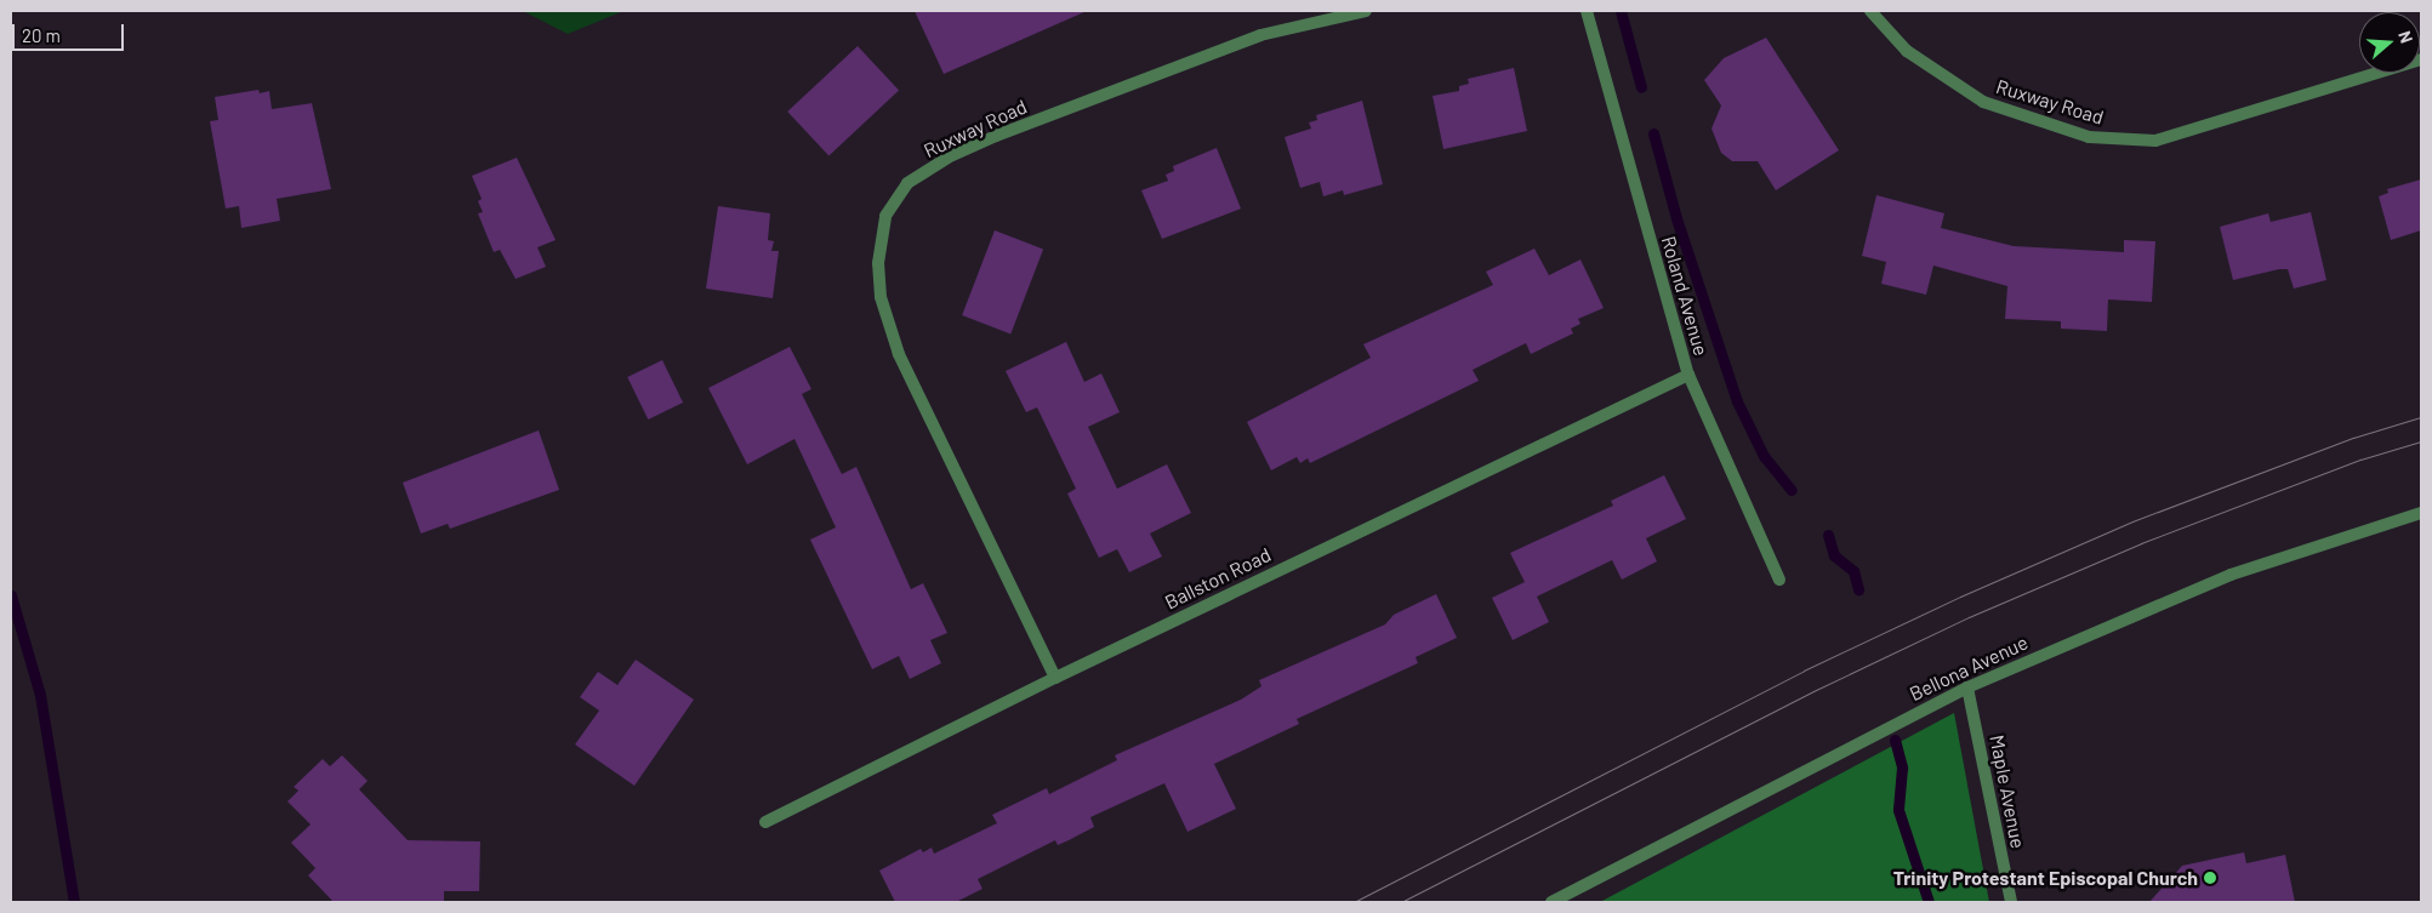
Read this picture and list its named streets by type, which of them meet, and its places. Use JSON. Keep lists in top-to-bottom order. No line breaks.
{"streets":{"street":["Ruxway Road","Roland Avenue","Ballston Road","Bellona Avenue","Maple Avenue"]},"crossings":[["Ruxway Road","Ballston Road"],["Roland Avenue","Ballston Road"],["Bellona Avenue","Maple Avenue"]],"places":["Trinity Protestant Episcopal Church"],"scale_bar":"20 m","north":"right"}
